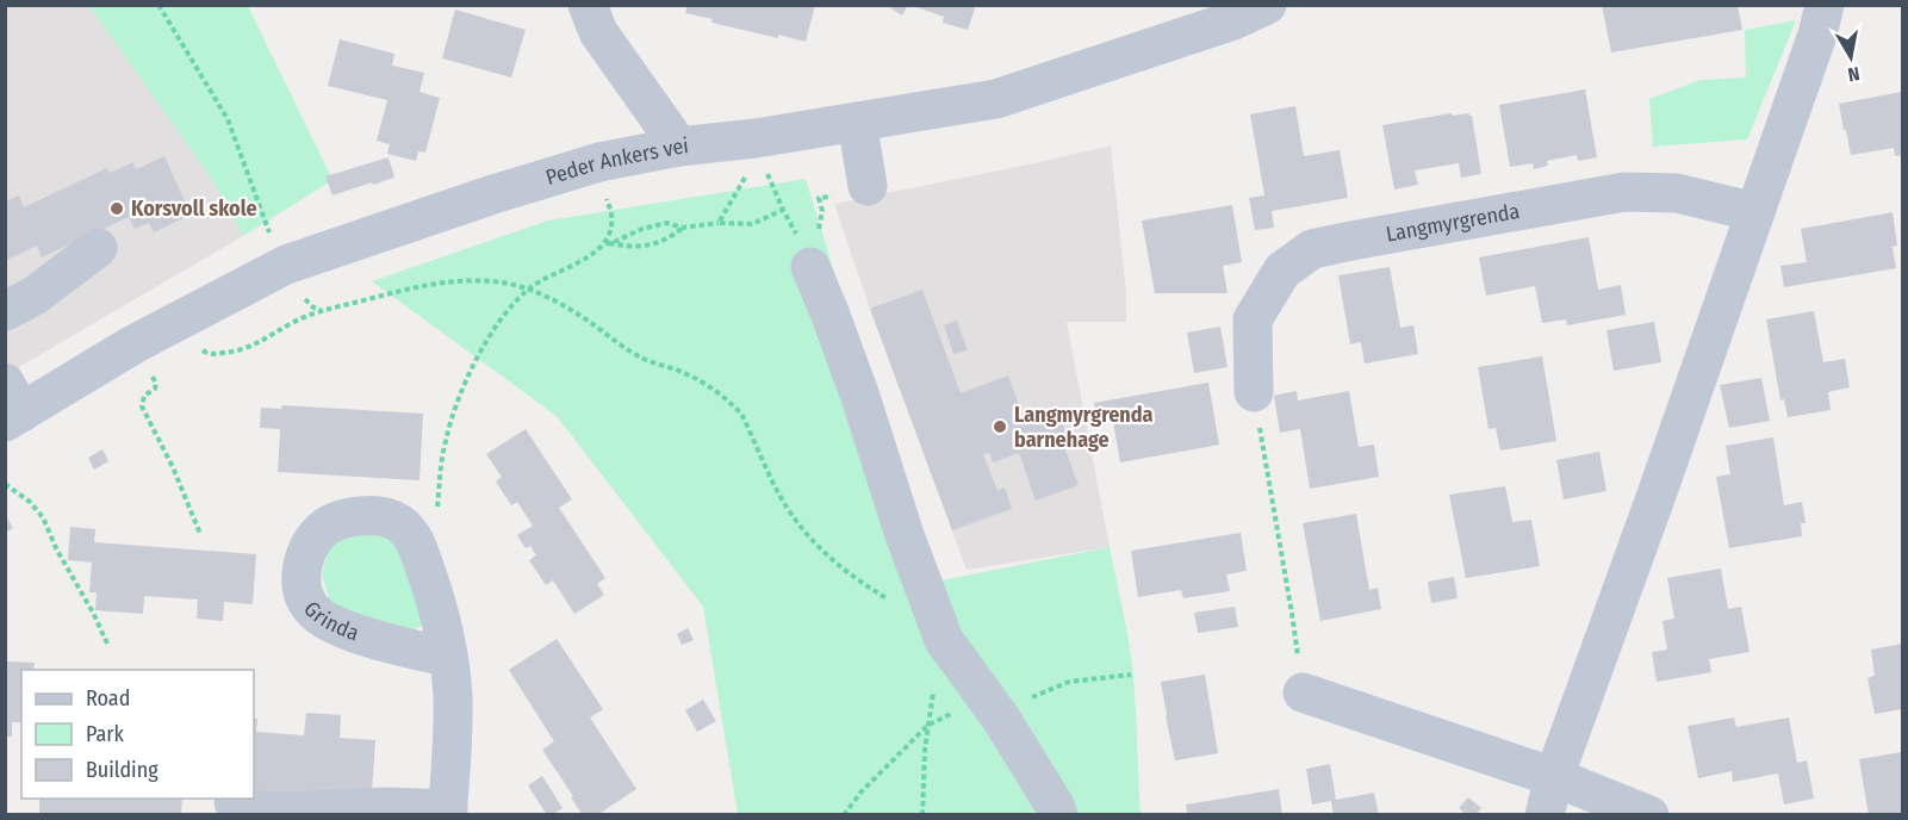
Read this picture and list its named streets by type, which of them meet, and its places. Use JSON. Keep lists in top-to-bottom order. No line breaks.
{"streets":{"street":["Peder Ankers vei","Langmyrgrenda"]},"places":["Korsvoll skole","Langmyrgrenda barnehage"],"legend":["Road","Park","Building"],"north":"bottom"}
